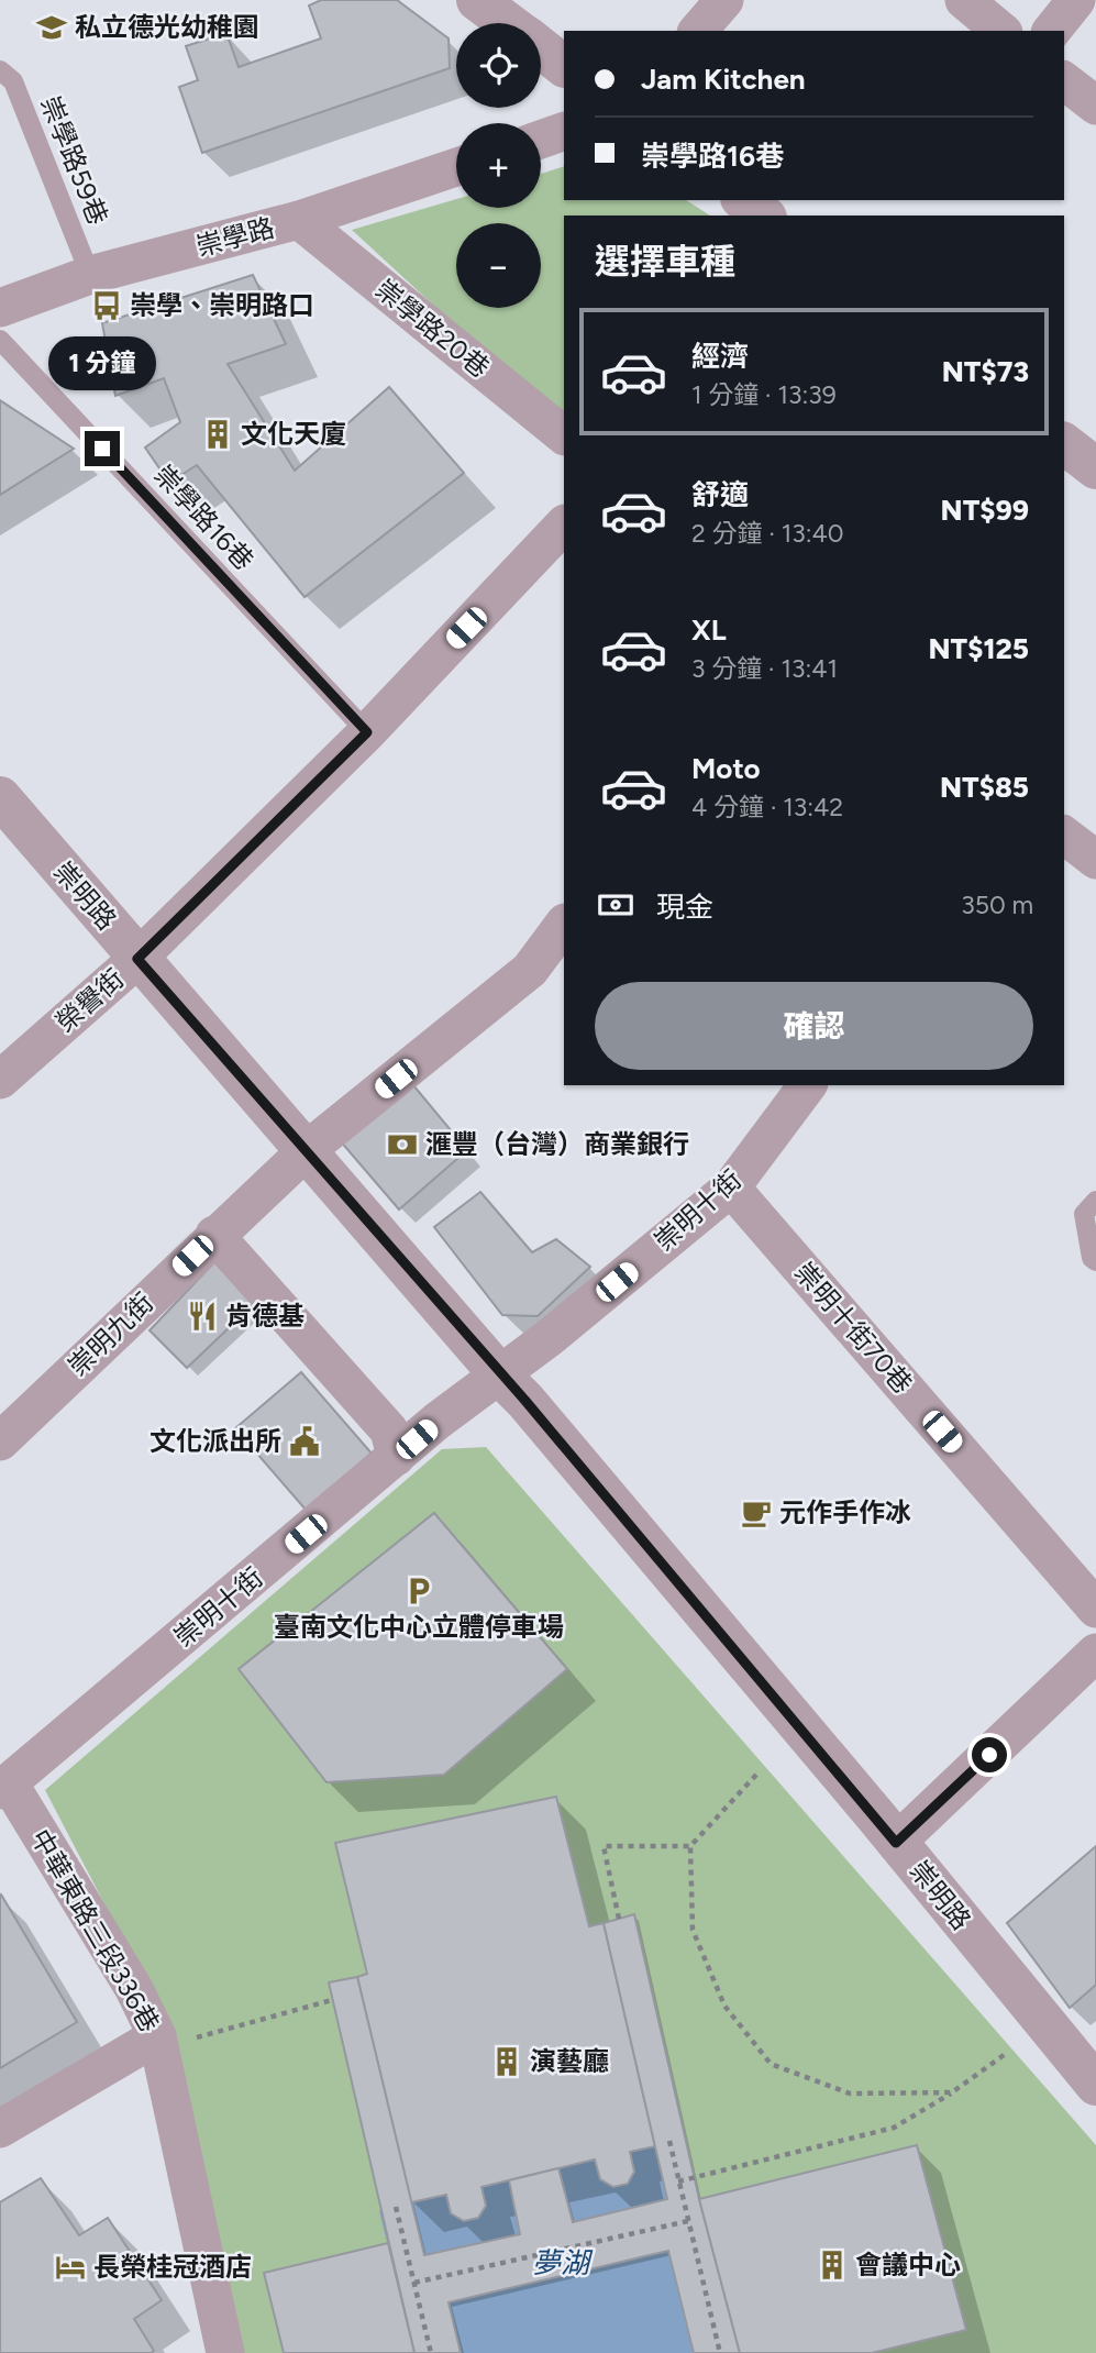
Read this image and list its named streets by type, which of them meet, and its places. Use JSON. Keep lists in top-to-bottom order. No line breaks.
{"streets":{"street":["崇學路","崇學路20巷","崇明路","榮譽街","崇明十街","崇明十街70巷","崇明九街","中華東路三段336巷"],"lane":["崇學路59巷","崇學路16巷"]},"crossings":[["崇學路59巷","崇學路"],["崇學路","崇學路20巷"],["崇學路16巷","榮譽街"],["崇明路","榮譽街"],["崇明路","崇明十街"],["崇明路","崇明九街"],["崇明十街","崇明十街70巷"],["崇明十街","中華東路三段336巷"]],"water":["夢湖"],"places":{"school or university":["私立德光幼稚園"],"bus stop":["崇學、崇明路口"],"building":["文化天廈","演藝廳","會議中心"],"bank":["滙豐（台灣）商業銀行"],"restaurant":["肯德基"],"public building":["文化派出所"],"cafe":["元作手作冰"],"parking":["臺南文化中心立體停車場"],"hotel":["長榮桂冠酒店"]},"page":{"map_buttons":["+","−"],"banner":["Jam Kitchen","崇學路16巷"],"heading":"選擇車種","list":[{"name":"經濟","note":"1 分鐘 · 13:39","value":"NT$73"},{"name":"舒適","note":"2 分鐘 · 13:40","value":"NT$99"},{"name":"XL","note":"3 分鐘 · 13:41","value":"NT$125"},{"name":"Moto","note":"4 分鐘 · 13:42","value":"NT$85"}],"bubble":"1 分鐘","pay":["現金","350 m"],"buttons":"確認"}}
